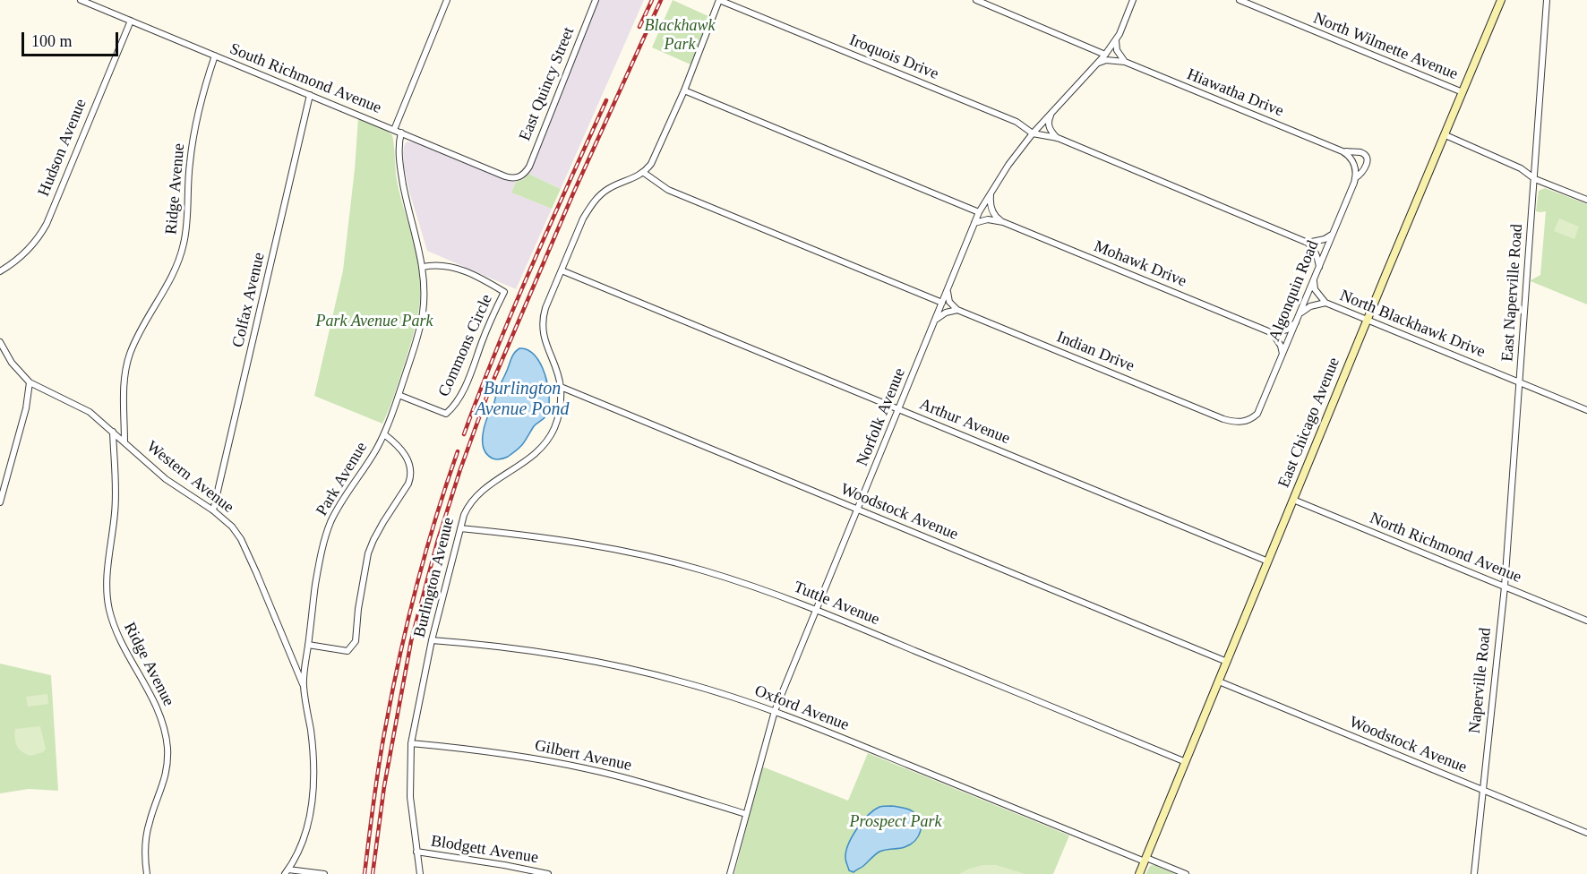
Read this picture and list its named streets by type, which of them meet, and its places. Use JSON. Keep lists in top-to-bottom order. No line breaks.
{"streets":{"main road":["East Chicago Avenue"],"street":["North Wilmette Avenue","Iroquois Drive","South Richmond Avenue","East Quincy Street","Hiawatha Drive","Hudson Avenue","Ridge Avenue","Mohawk Drive","Algonquin Road","East Naperville Road","Colfax Avenue","North Blackhawk Drive","Commons Circle","Indian Drive","Norfolk Avenue","Arthur Avenue","Western Avenue","Park Avenue","Woodstock Avenue","North Richmond Avenue","Burlington Avenue","Tuttle Avenue","Naperville Road","Oxford Avenue","Gilbert Avenue","Blodgett Avenue"]},"crossings":[["North Wilmette Avenue","East Chicago Avenue"],["Iroquois Drive","Norfolk Avenue"],["South Richmond Avenue","East Quincy Street"],["South Richmond Avenue","Hudson Avenue"],["South Richmond Avenue","Ridge Avenue"],["South Richmond Avenue","Colfax Avenue"],["South Richmond Avenue","Park Avenue"],["Hiawatha Drive","Algonquin Road"],["Hiawatha Drive","Norfolk Avenue"],["Ridge Avenue","Western Avenue"],["Mohawk Drive","Norfolk Avenue"],["Algonquin Road","North Blackhawk Drive"],["Algonquin Road","Indian Drive"],["East Naperville Road","North Blackhawk Drive"],["East Naperville Road","North Richmond Avenue"],["East Naperville Road","Naperville Road"],["Colfax Avenue","Western Avenue"],["North Blackhawk Drive","East Chicago Avenue"],["Commons Circle","Park Avenue"],["Norfolk Avenue","Arthur Avenue"],["Norfolk Avenue","Woodstock Avenue"],["Norfolk Avenue","Tuttle Avenue"],["Norfolk Avenue","Oxford Avenue"],["Norfolk Avenue","Gilbert Avenue"],["Arthur Avenue","East Chicago Avenue"],["Arthur Avenue","Burlington Avenue"],["East Chicago Avenue","Woodstock Avenue"],["East Chicago Avenue","North Richmond Avenue"],["East Chicago Avenue","Tuttle Avenue"],["East Chicago Avenue","Oxford Avenue"],["Western Avenue","Park Avenue"],["Woodstock Avenue","Burlington Avenue"],["Woodstock Avenue","Naperville Road"],["North Richmond Avenue","Naperville Road"],["Burlington Avenue","Tuttle Avenue"],["Burlington Avenue","Oxford Avenue"],["Burlington Avenue","Gilbert Avenue"],["Burlington Avenue","Blodgett Avenue"]],"water":["Burlington Avenue Pond"],"parks":["Blackhawk Park","Park Avenue Park","Prospect Park"],"scale_bar":"100 m"}
